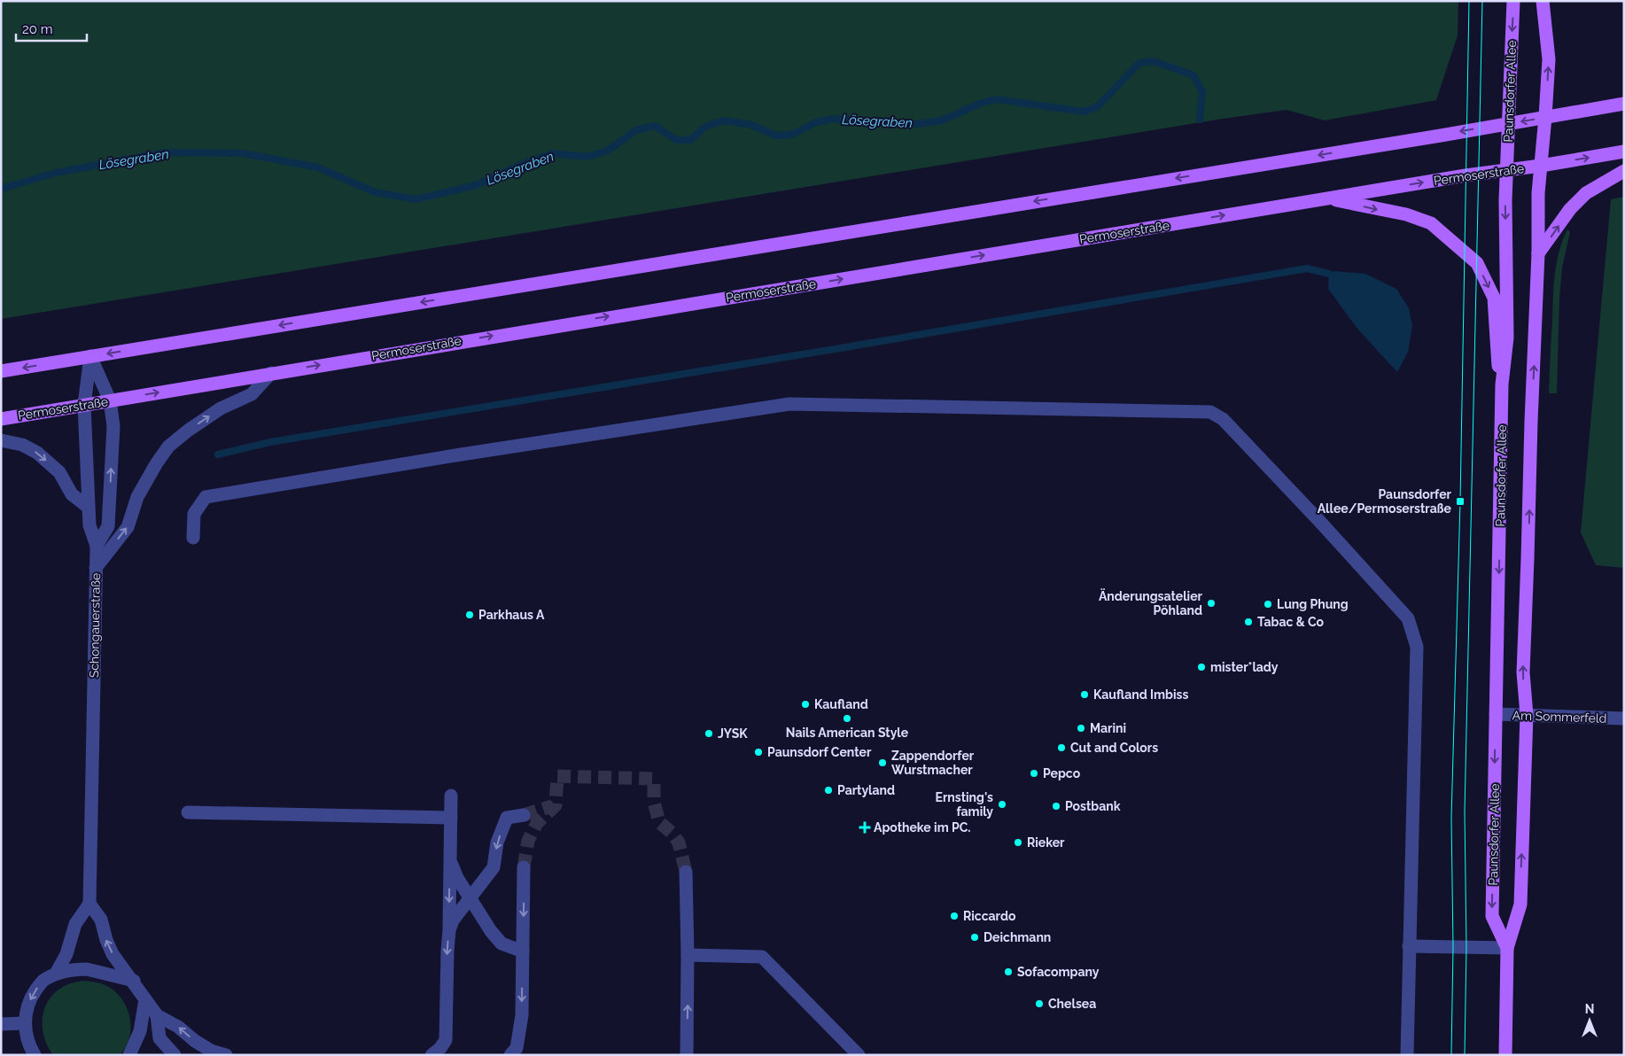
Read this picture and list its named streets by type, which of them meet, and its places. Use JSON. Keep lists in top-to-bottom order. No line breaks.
{"streets":{"main road":["Paunsdorfer Allee","Permoserstraße"],"street":["Schongauerstraße","Am Sommerfeld"]},"crossings":[["Paunsdorfer Allee","Permoserstraße"],["Paunsdorfer Allee","Am Sommerfeld"],["Permoserstraße","Schongauerstraße"]],"water":["Lösegraben"],"places":{"transit":["Paunsdorfer Allee/Permoserstraße"],"other":["Änderungsatelier Pöhland","Lung Phung","Parkhaus A","Tabac & Co","mister*lady","Kaufland Imbiss","Kaufland","Nails American Style","Marini","JYSK","Cut and Colors","Paunsdorf Center","Zappendorfer Wurstmacher","Pepco","Partyland","Ernsting's family","Postbank","Rieker","Riccardo","Deichmann","Sofacompany","Chelsea"],"health":["Apotheke im PC."]},"scale_bar":"20 m","north":"top"}
